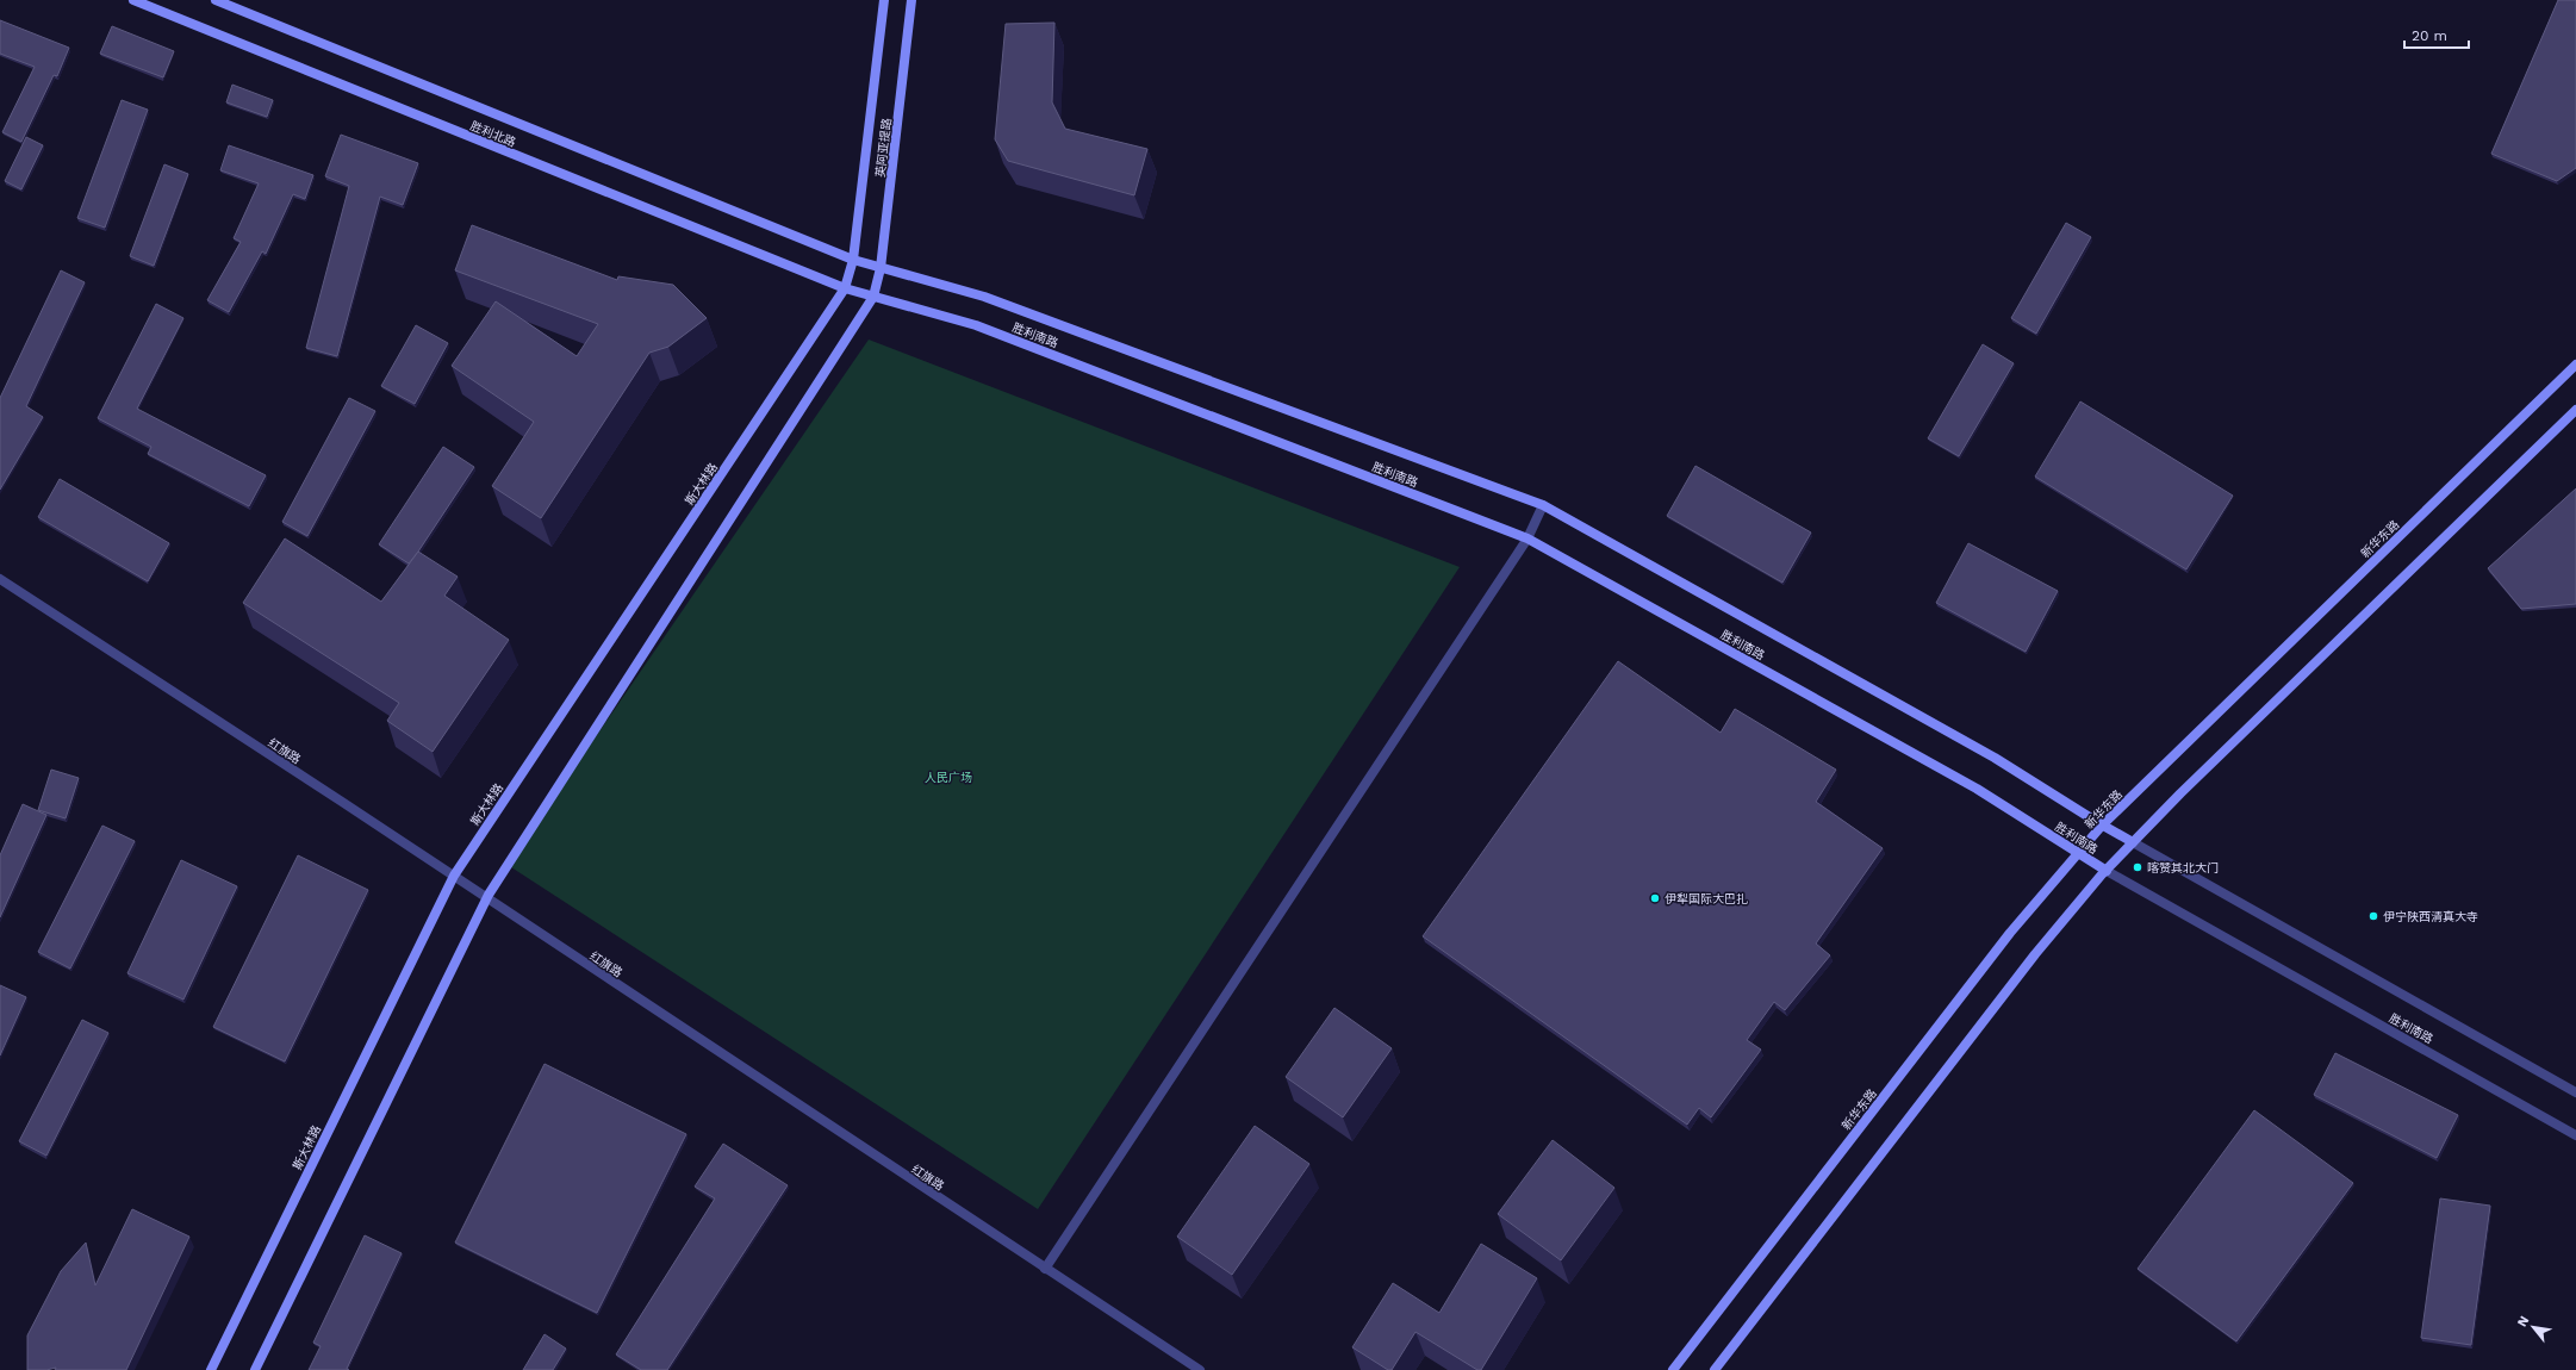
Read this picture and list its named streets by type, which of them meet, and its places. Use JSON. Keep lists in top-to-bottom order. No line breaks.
{"streets":{"main road":["胜利北路","英阿亚提路","胜利南路","斯大林路","新华东路"],"street":["红旗路"]},"crossings":[["胜利北路","英阿亚提路"],["胜利北路","胜利南路"],["胜利北路","斯大林路"],["英阿亚提路","胜利南路"],["英阿亚提路","斯大林路"],["胜利南路","斯大林路"],["胜利南路","新华东路"],["斯大林路","红旗路"]],"parks":["人民广场"],"places":["喀赞其北大门","伊犁国际大巴扎","伊宁陕西清真大寺"],"scale_bar":"20 m","north":"top left"}
